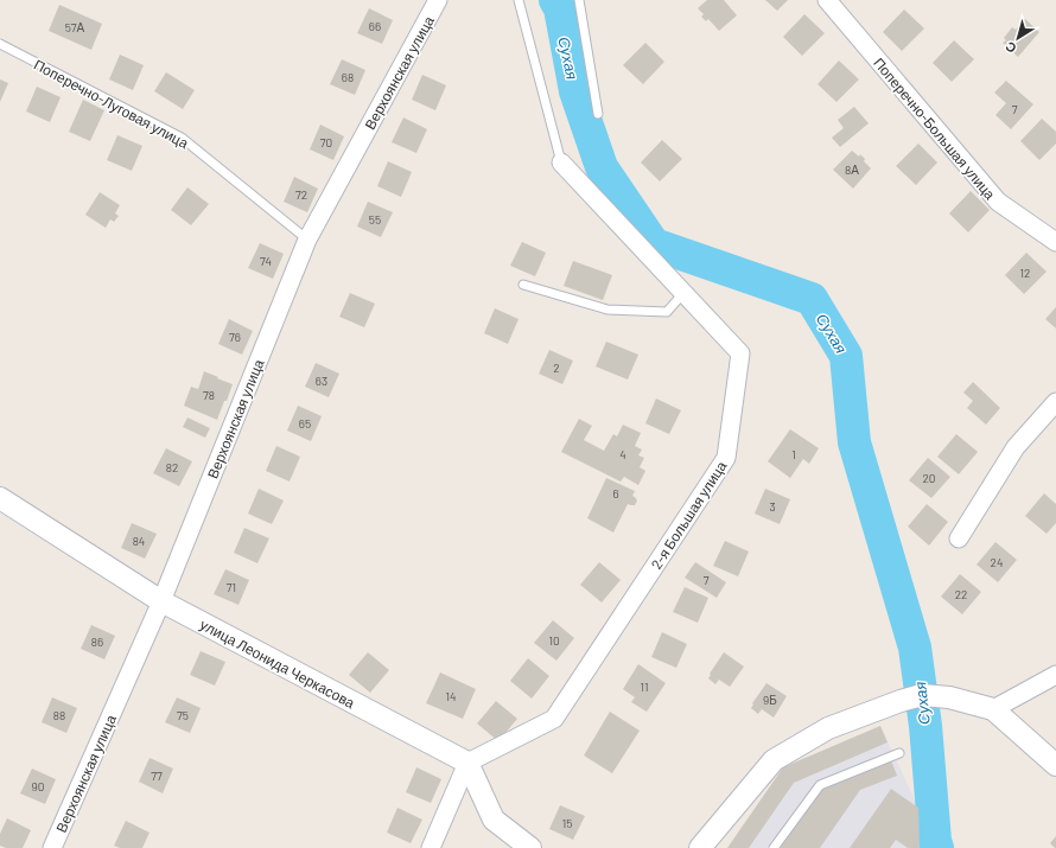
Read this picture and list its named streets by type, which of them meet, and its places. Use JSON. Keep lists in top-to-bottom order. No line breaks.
{"streets":{"street":["Верхоянская улица","Поперечно-Большая улица","2-я Большая улица","улица Леонида Черкасова"],"lane":["Поперечно-Луговая улица"]},"crossings":[["Верхоянская улица","Поперечно-Луговая улица"],["Верхоянская улица","улица Леонида Черкасова"],["2-я Большая улица","улица Леонида Черкасова"]],"water":["Сухая"],"house_numbers":["66","57А","68","7","70","8А","72","55","74","12","76","2","63","78","65","4","1","82","20","6","3","84","24","7","71","22","10","86","11","14","9Б","88","75","77","90","15"],"north":"bottom left"}
